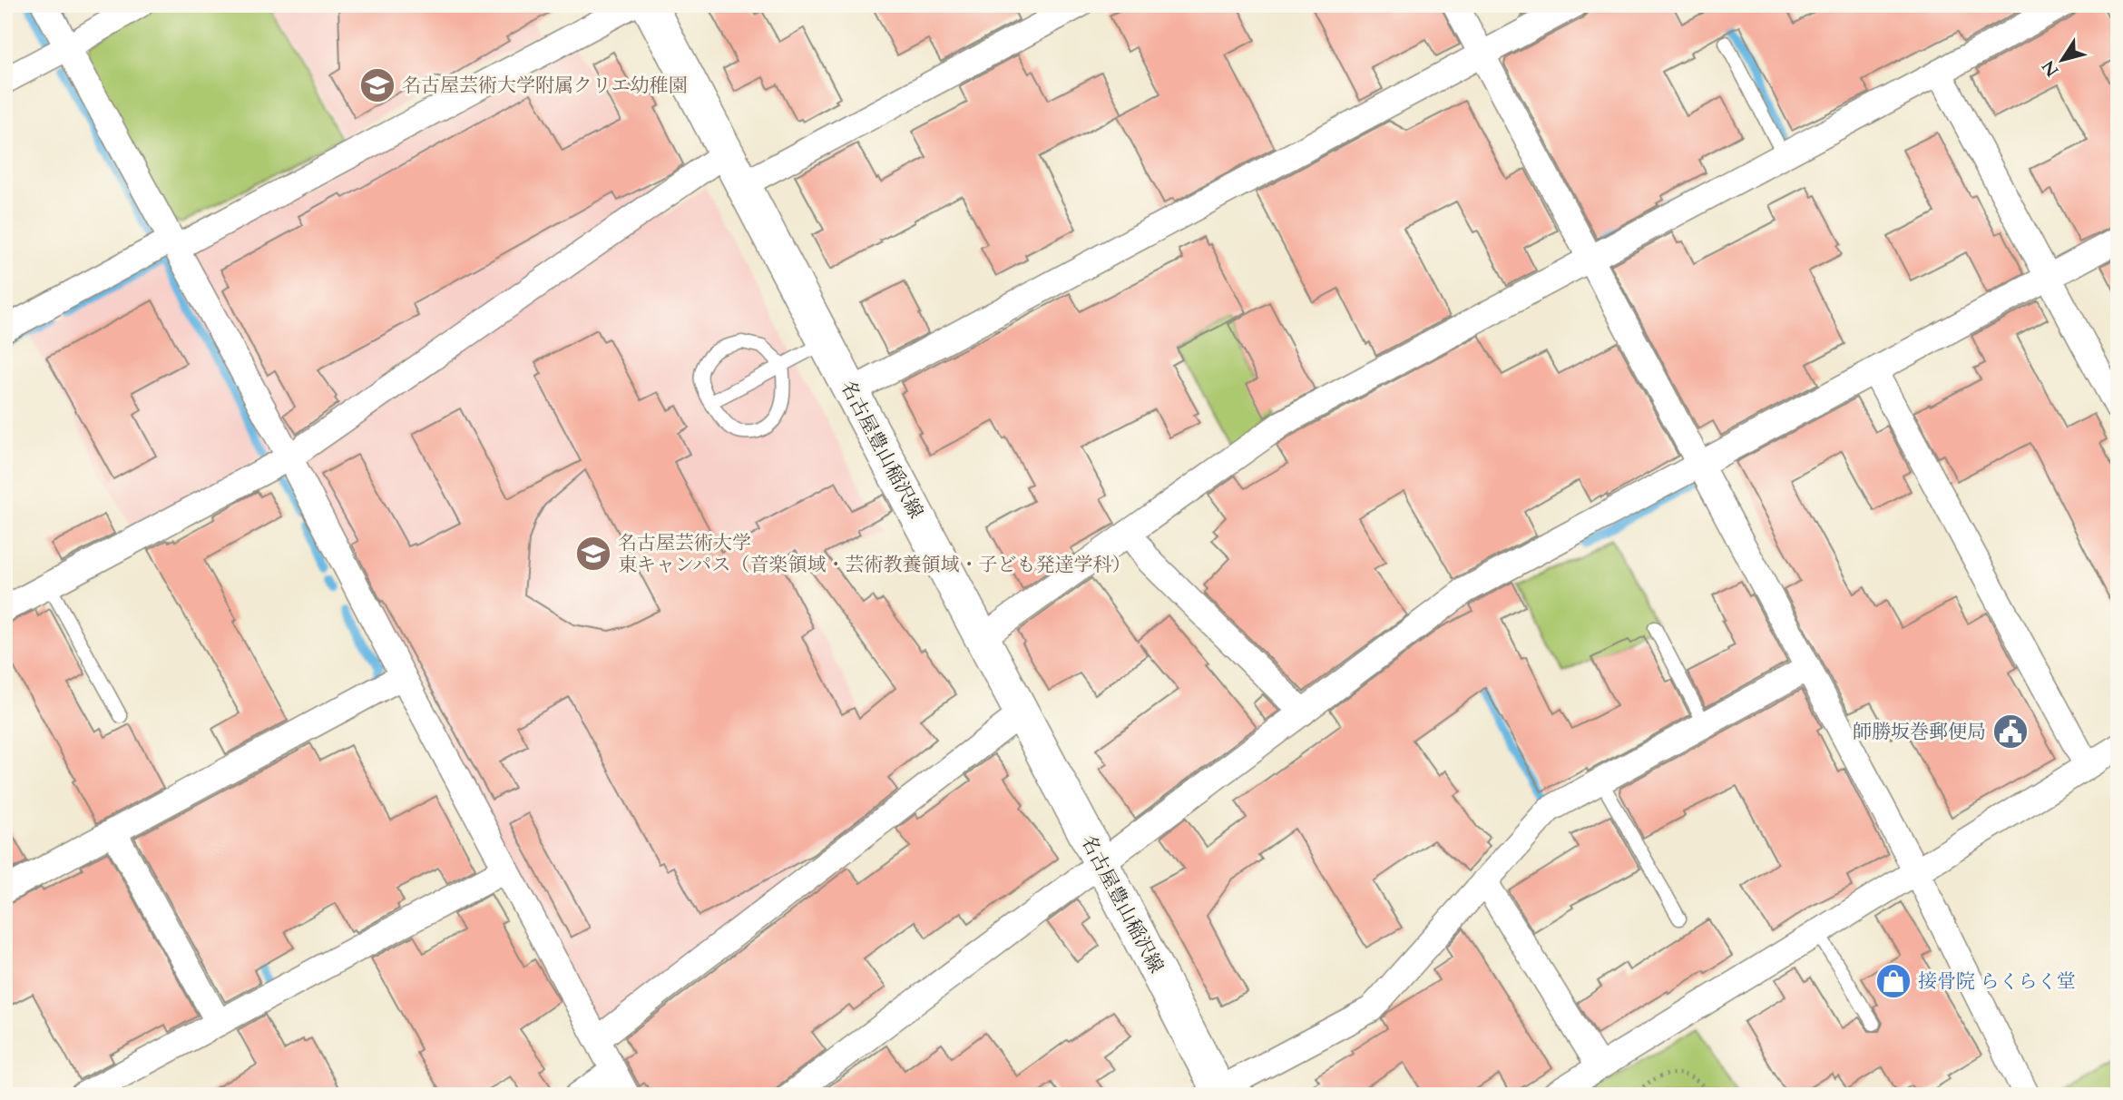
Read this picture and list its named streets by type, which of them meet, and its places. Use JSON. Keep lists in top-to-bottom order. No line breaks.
{"streets":{"main road":["名古屋豊山稲沢線"]},"places":{"school or university":["名古屋芸術大学附属クリエ幼稚園","名古屋芸術大学 東キャンパス（音楽領域・芸術教養領域・子ども発達学科）"],"public building":["師勝坂巻郵便局"],"shop":["接骨院 らくらく堂"]},"north":"bottom left"}
